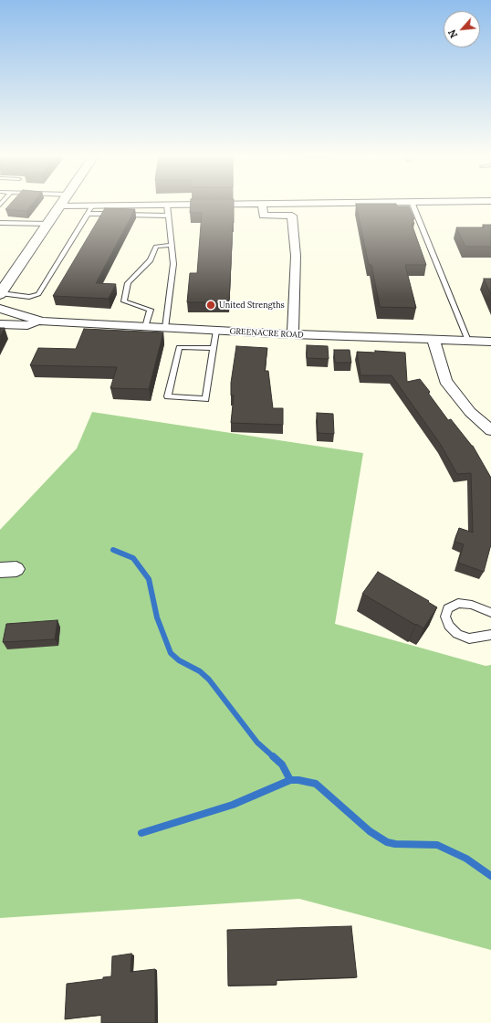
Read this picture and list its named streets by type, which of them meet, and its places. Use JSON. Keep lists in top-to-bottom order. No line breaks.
{"streets":{"street":["GREENACRE ROAD"]},"places":["United Strengths"],"north":"bottom left"}
